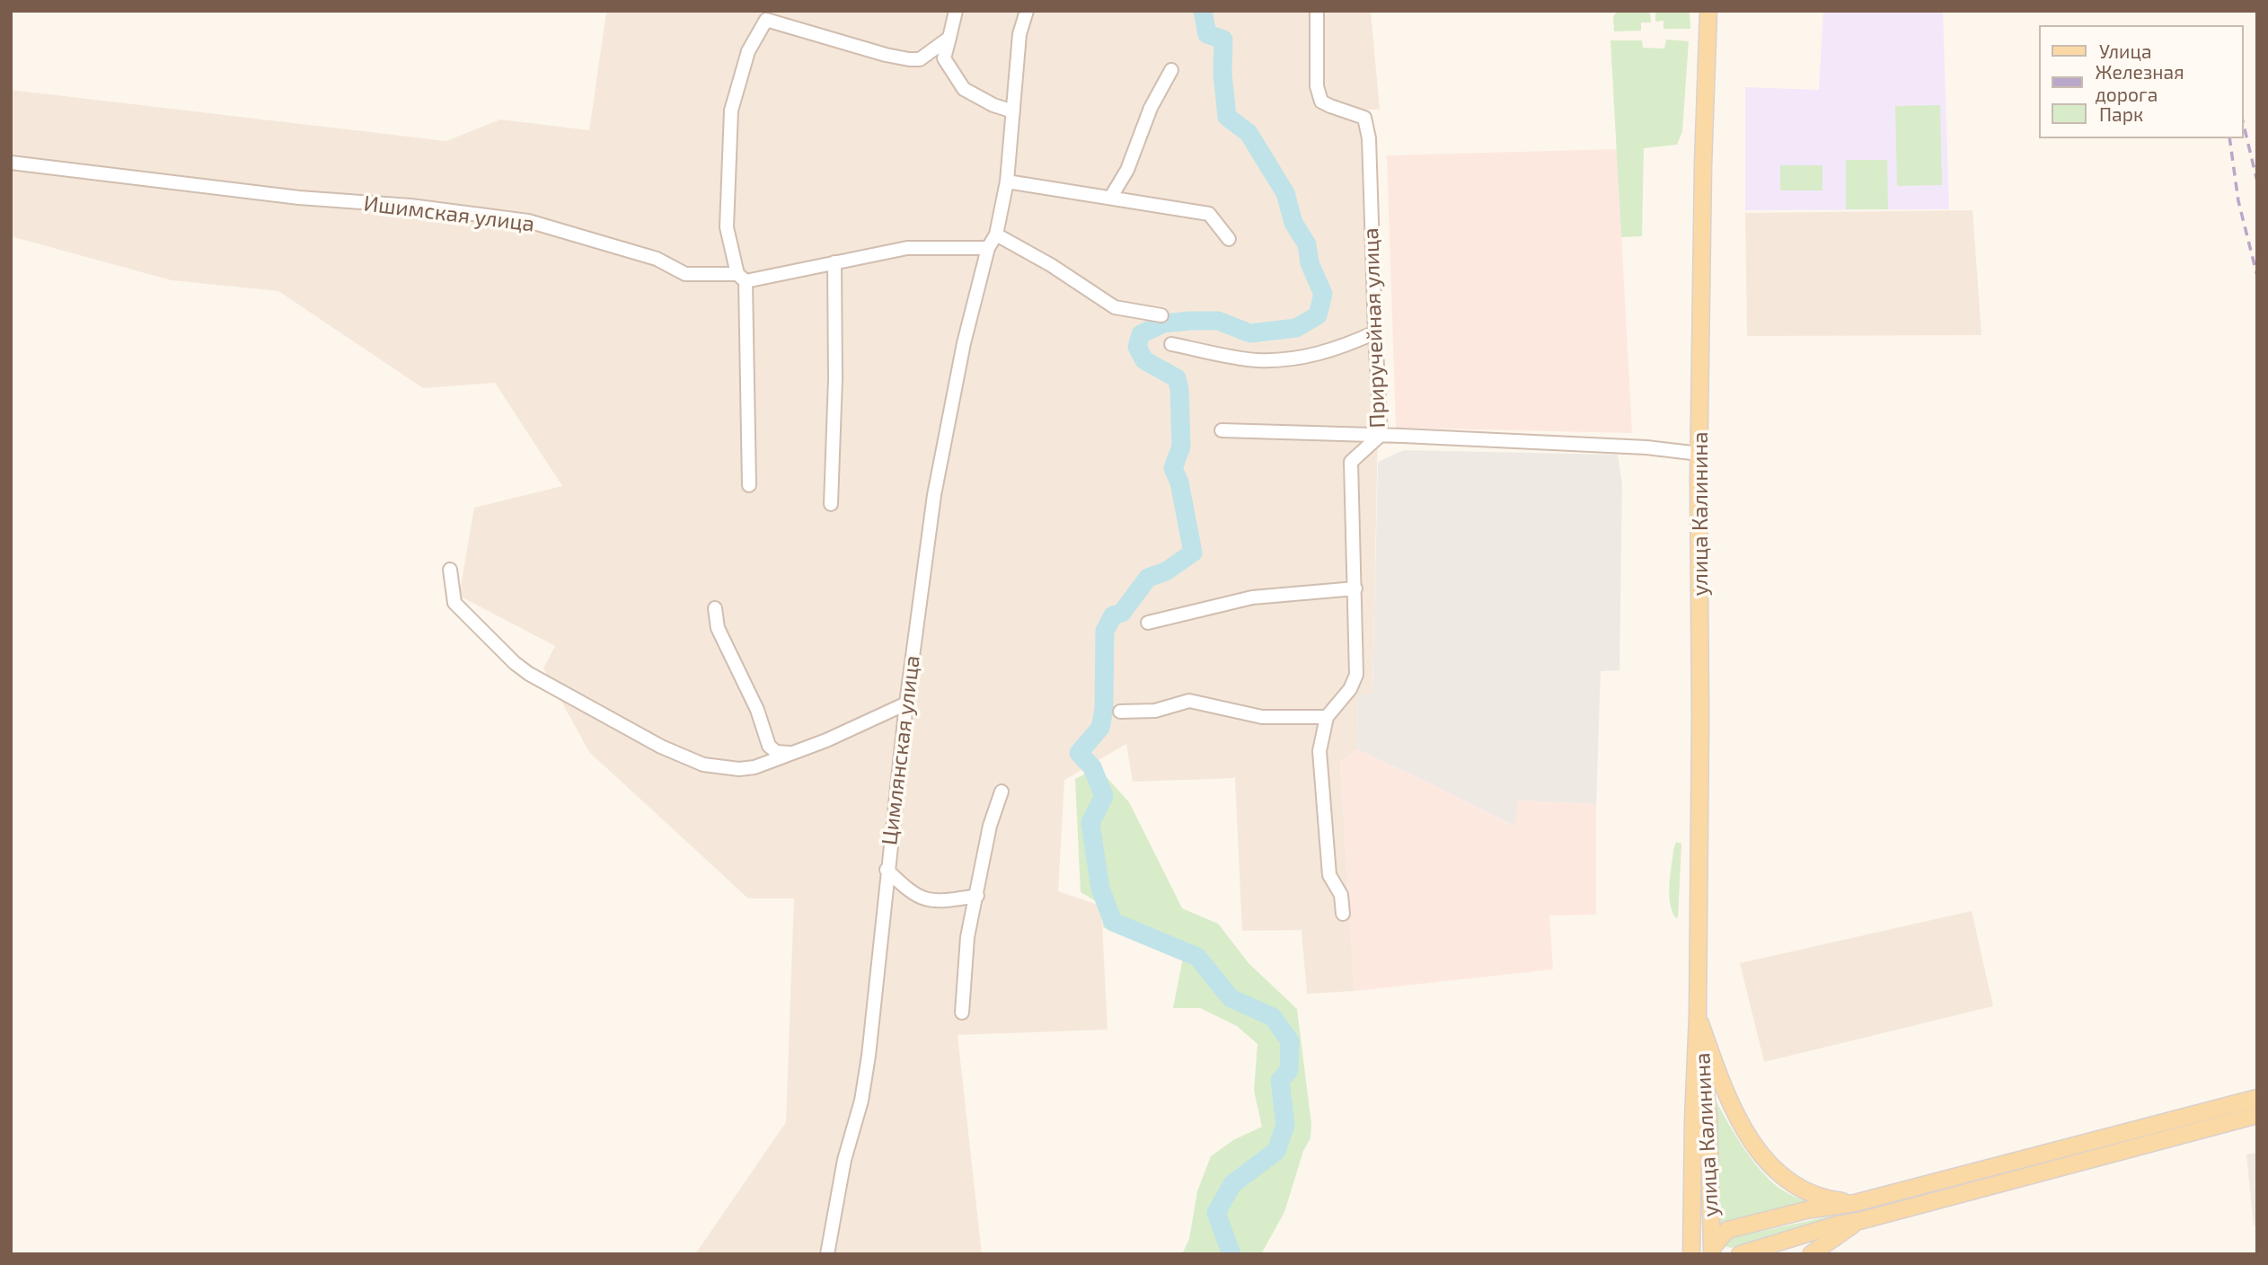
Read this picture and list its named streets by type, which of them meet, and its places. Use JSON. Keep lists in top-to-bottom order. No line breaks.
{"streets":{"main road":["улица Калинина"],"street":["Ишимская улица","Приручейная улица","Цимлянская улица"]},"crossings":[["Ишимская улица","Цимлянская улица"]],"legend":["Улица","Железная дорога","Парк"]}
